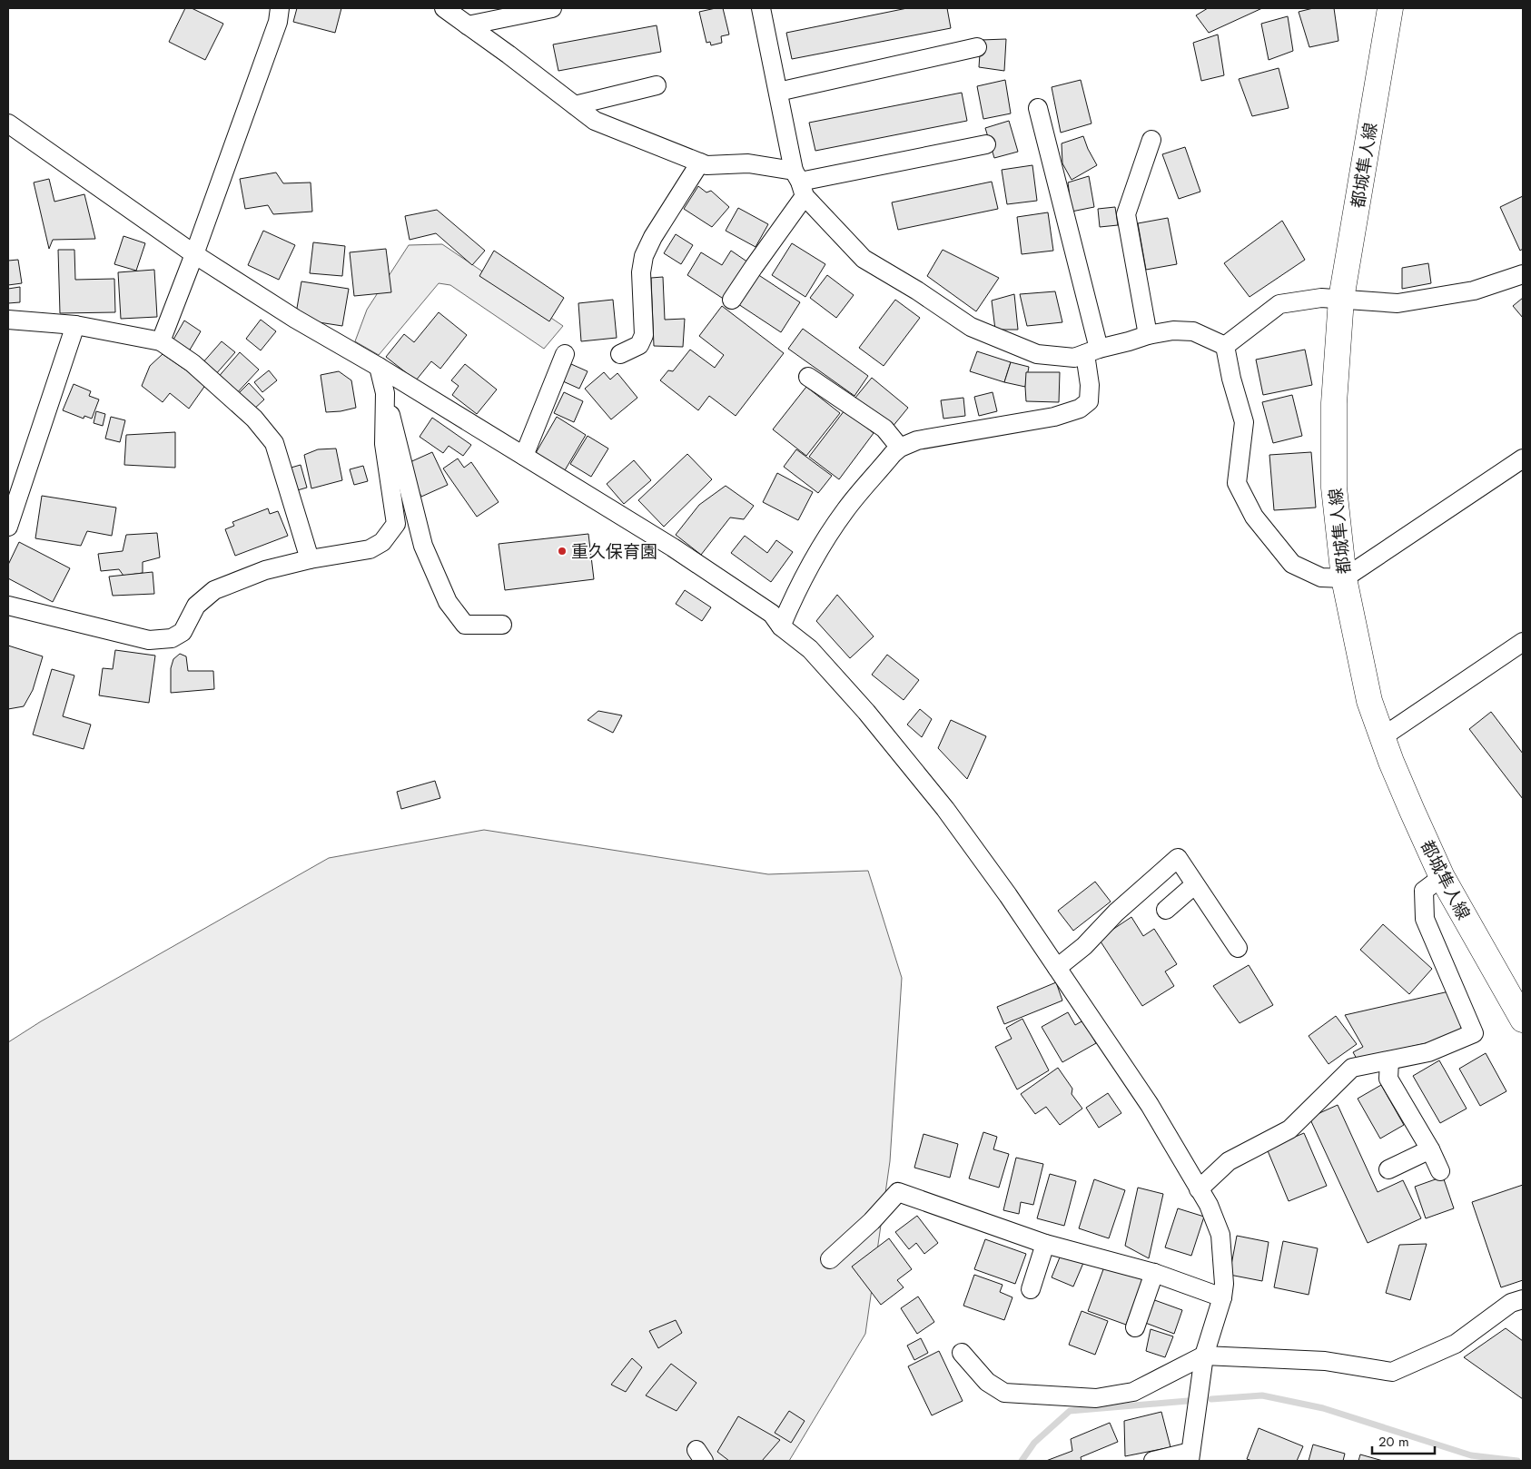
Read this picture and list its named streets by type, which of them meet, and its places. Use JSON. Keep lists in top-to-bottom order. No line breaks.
{"streets":{"main road":["都城隼人線"]},"places":["重久保育園"],"scale_bar":"20 m"}
